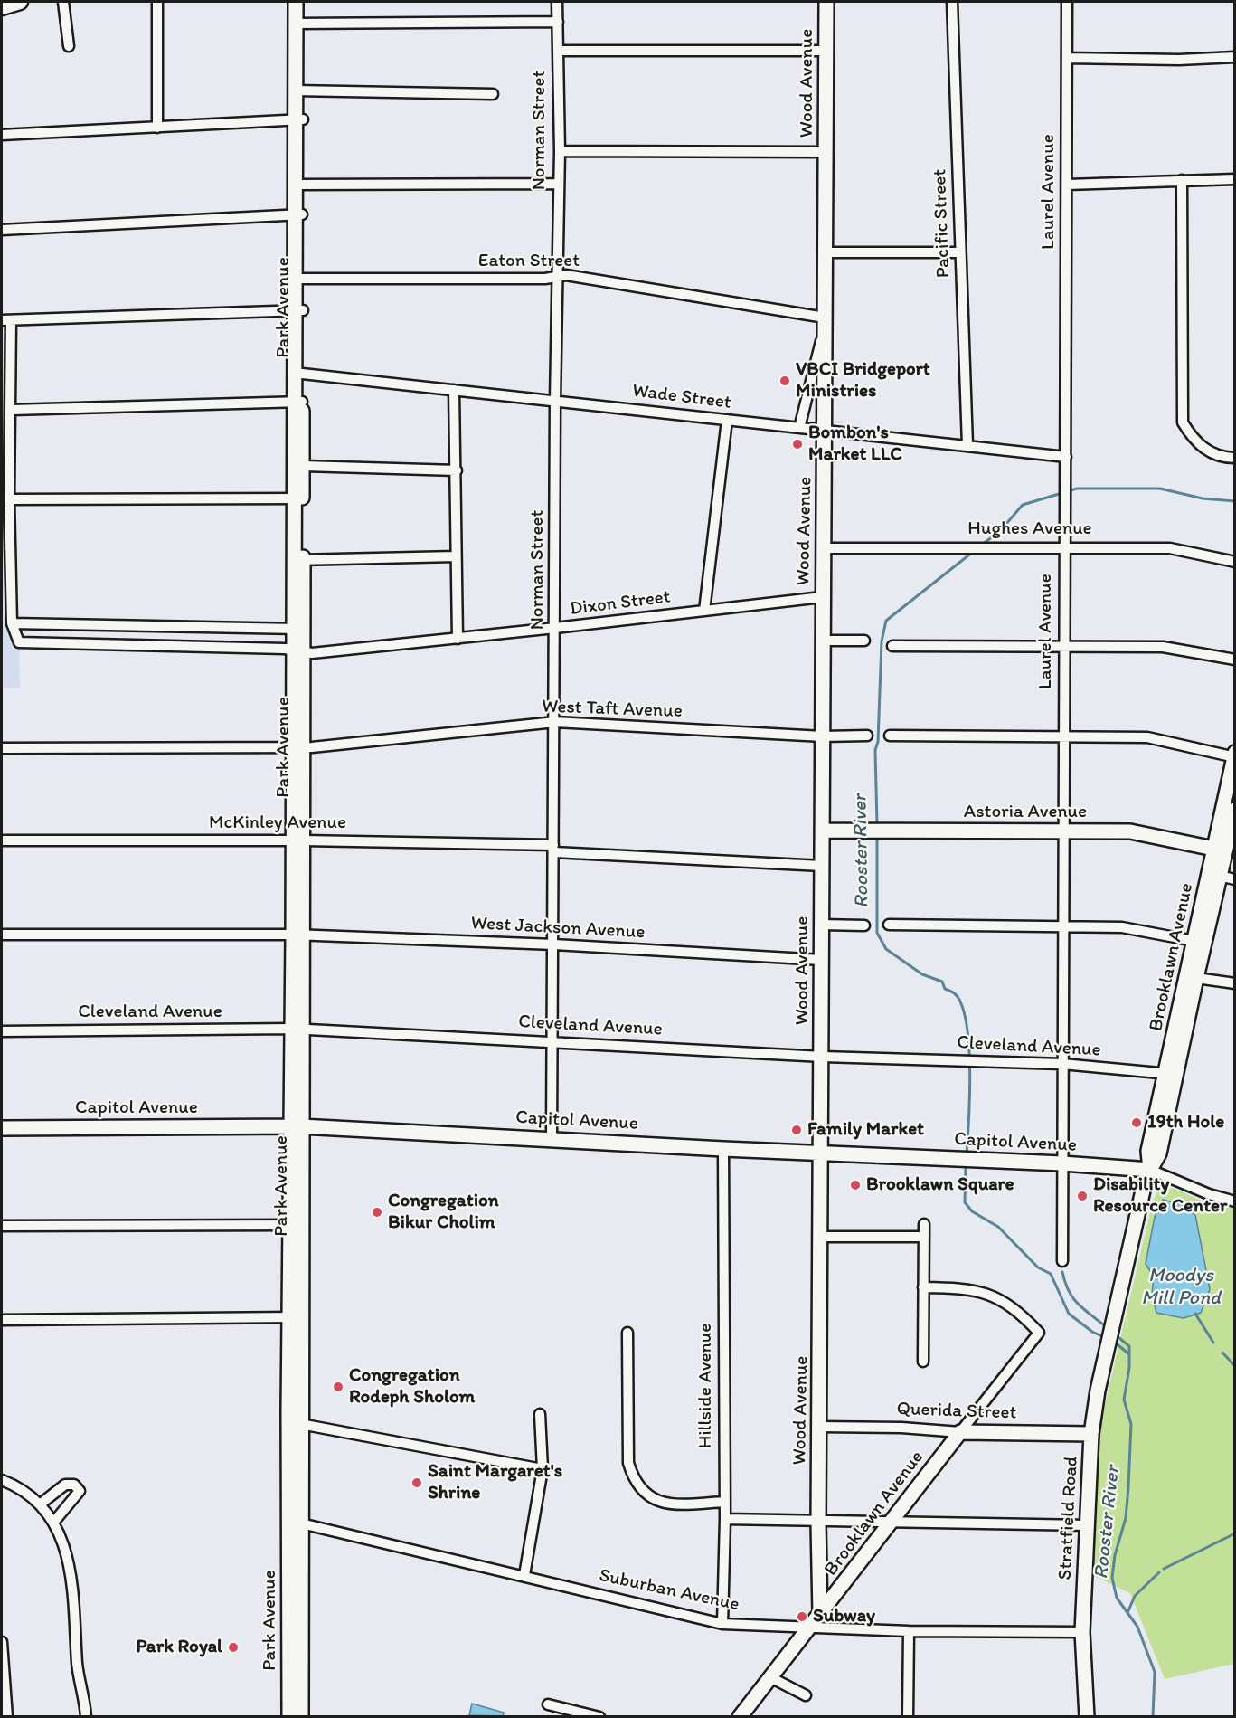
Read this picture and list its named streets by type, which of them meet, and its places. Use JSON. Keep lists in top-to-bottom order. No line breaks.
{"streets":{"main road":["Wood Avenue","Park Avenue","Astoria Avenue","Brooklawn Avenue","Capitol Avenue","Querida Street","Stratfield Road"],"street":["Norman Street","Laurel Avenue","Pacific Street","Eaton Street","Wade Street","Hughes Avenue","Dixon Street","West Taft Avenue","McKinley Avenue","West Jackson Avenue","Cleveland Avenue","Hillside Avenue","Suburban Avenue"]},"crossings":[["Wood Avenue","Eaton Street"],["Wood Avenue","Wade Street"],["Wood Avenue","Hughes Avenue"],["Wood Avenue","Dixon Street"],["Wood Avenue","West Taft Avenue"],["Wood Avenue","Astoria Avenue"],["Wood Avenue","McKinley Avenue"],["Wood Avenue","West Jackson Avenue"],["Wood Avenue","Brooklawn Avenue"],["Wood Avenue","Cleveland Avenue"],["Wood Avenue","Capitol Avenue"],["Wood Avenue","Querida Street"],["Norman Street","Eaton Street"],["Norman Street","Wade Street"],["Norman Street","Dixon Street"],["Norman Street","West Taft Avenue"],["Norman Street","McKinley Avenue"],["Norman Street","West Jackson Avenue"],["Norman Street","Cleveland Avenue"],["Norman Street","Capitol Avenue"],["Laurel Avenue","Wade Street"],["Laurel Avenue","Hughes Avenue"],["Laurel Avenue","Astoria Avenue"],["Laurel Avenue","Cleveland Avenue"],["Laurel Avenue","Capitol Avenue"],["Pacific Street","Wade Street"],["Eaton Street","Park Avenue"],["Park Avenue","Wade Street"],["Park Avenue","Dixon Street"],["Park Avenue","West Taft Avenue"],["Park Avenue","McKinley Avenue"],["Park Avenue","West Jackson Avenue"],["Park Avenue","Cleveland Avenue"],["Park Avenue","Capitol Avenue"],["Park Avenue","Suburban Avenue"],["Astoria Avenue","Brooklawn Avenue"],["Brooklawn Avenue","Cleveland Avenue"],["Brooklawn Avenue","Capitol Avenue"],["Brooklawn Avenue","Querida Street"],["Brooklawn Avenue","Stratfield Road"],["Brooklawn Avenue","Suburban Avenue"],["Capitol Avenue","Hillside Avenue"],["Hillside Avenue","Suburban Avenue"],["Querida Street","Stratfield Road"],["Stratfield Road","Suburban Avenue"]],"water":["Rooster River","Moodys Mill Pond"],"places":["VBCI Bridgeport Ministries","Bombon's Market LLC","19th Hole","Family Market","Brooklawn Square","Disability Resource Center","Congregation Bikur Cholim","Congregation Rodeph Sholom","Saint Margaret's Shrine","Subway","Park Royal"]}
